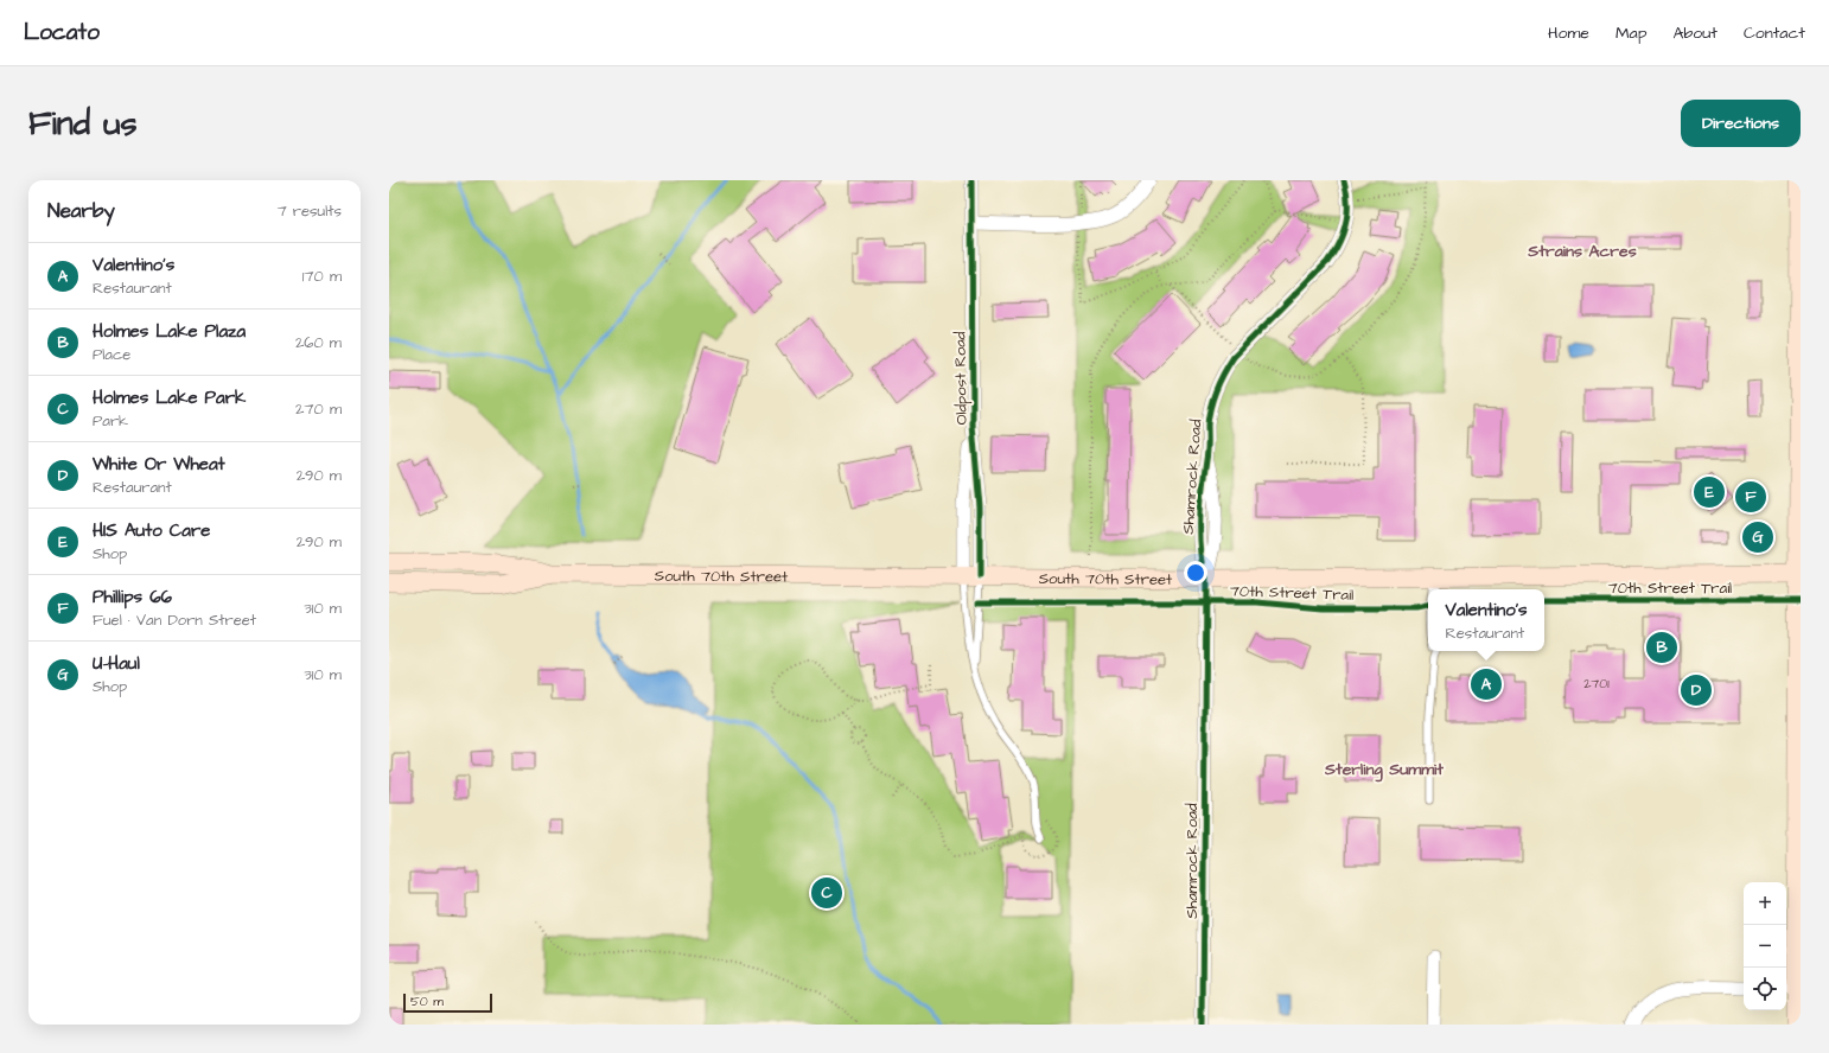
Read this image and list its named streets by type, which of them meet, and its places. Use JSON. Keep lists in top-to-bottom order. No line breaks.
{"streets":{"main road":["South 70th Street"],"street":["Oldpost Road","Shamrock Road"],"cycle path":["70th Street Trail"]},"crossings":[["Oldpost Road","South 70th Street"],["Shamrock Road","South 70th Street"]],"districts":["Strains Acres","Sterling Summit"],"house_numbers":["2701"],"scale_bar":"50 m","page":{"header":"Locato","nav":["Home","Map","About","Contact"],"buttons":"Directions","title":"Find us","heading":["Nearby","7 results"],"list":[{"mark":"A","name":"Valentino's","note":"Restaurant","value":"170 m"},{"mark":"B","name":"Holmes Lake Plaza","note":"Place","value":"260 m"},{"mark":"C","name":"Holmes Lake Park","note":"Park","value":"270 m"},{"mark":"D","name":"White Or Wheat","note":"Restaurant","value":"290 m"},{"mark":"E","name":"HIS Auto Care","note":"Shop","value":"290 m"},{"mark":"F","name":"Phillips 66","note":"Fuel · Van Dorn Street","value":"310 m"},{"mark":"G","name":"U-Haul","note":"Shop","value":"310 m"}],"pins":["E","F","G","B","A","D","C"],"popup":["Valentino's","Restaurant"],"map_buttons":["+","−"],"scale":"50 m"}}
